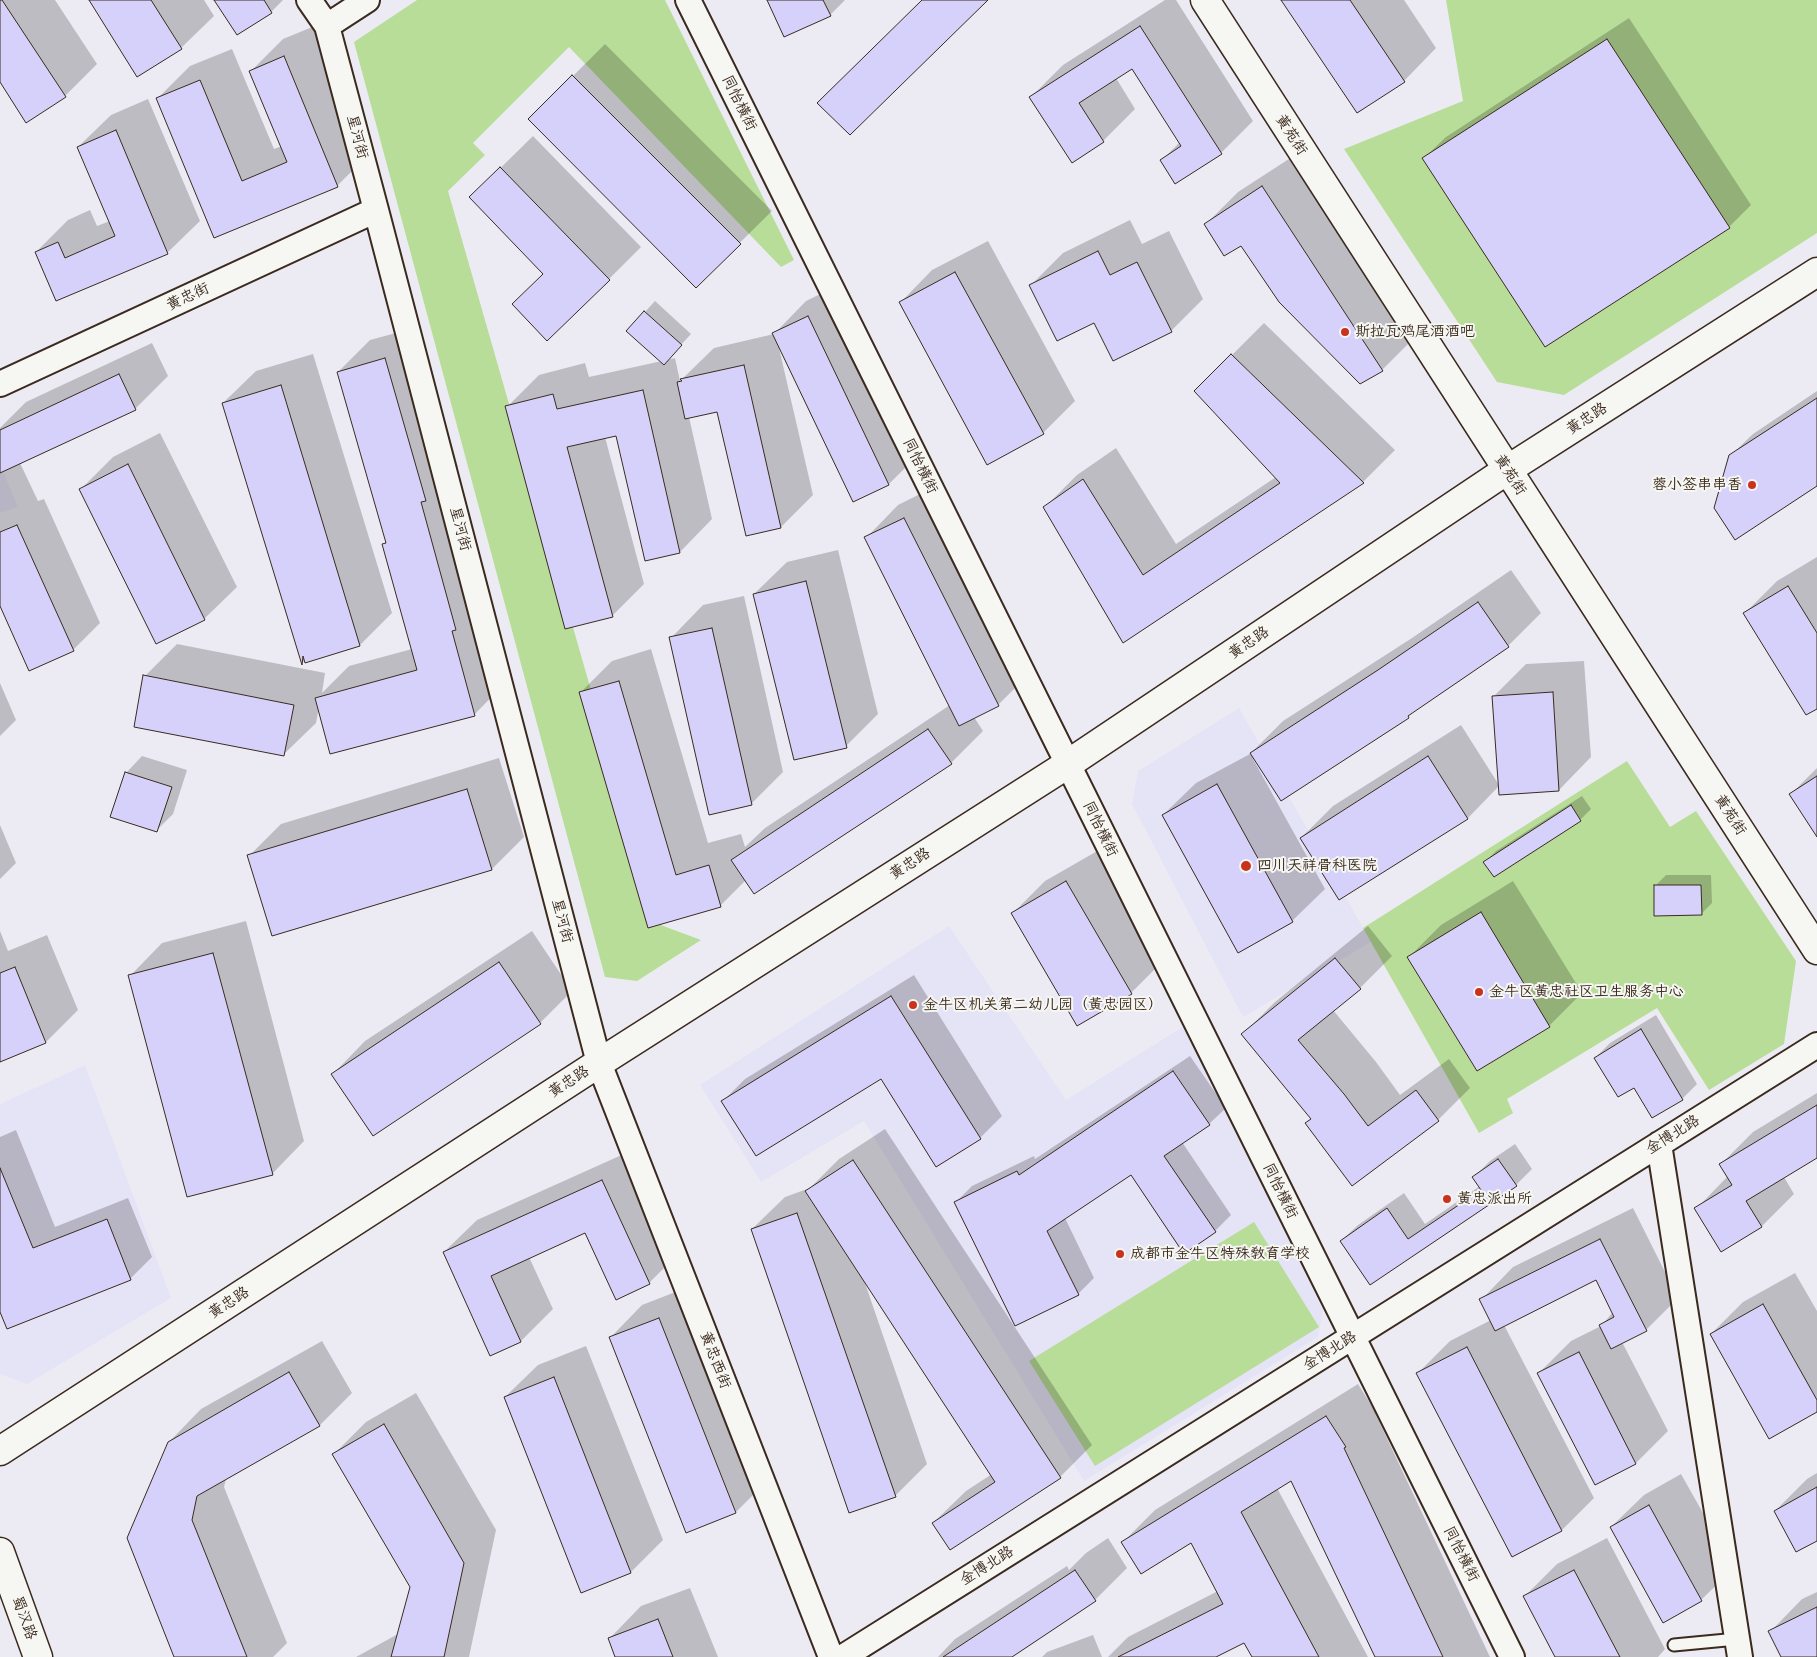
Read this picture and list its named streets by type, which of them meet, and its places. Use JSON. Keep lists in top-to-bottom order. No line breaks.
{"streets":{"street":["同怡横街","黄苑街","星河街","黄忠街","黄忠路","金博北路","黄忠西街","蜀汉路"]},"crossings":[["同怡横街","黄忠路"],["同怡横街","金博北路"],["黄苑街","黄忠路"],["星河街","黄忠街"],["星河街","黄忠路"],["星河街","黄忠西街"],["黄忠路","黄忠西街"]],"places":["斯拉瓦鸡尾酒酒吧","蓉小签串串香","四川天祥骨科医院","金牛区黄忠社区卫生服务中心","金牛区机关第二幼儿园（黄忠园区）","黄忠派出所","成都市金牛区特殊教育学校"]}
